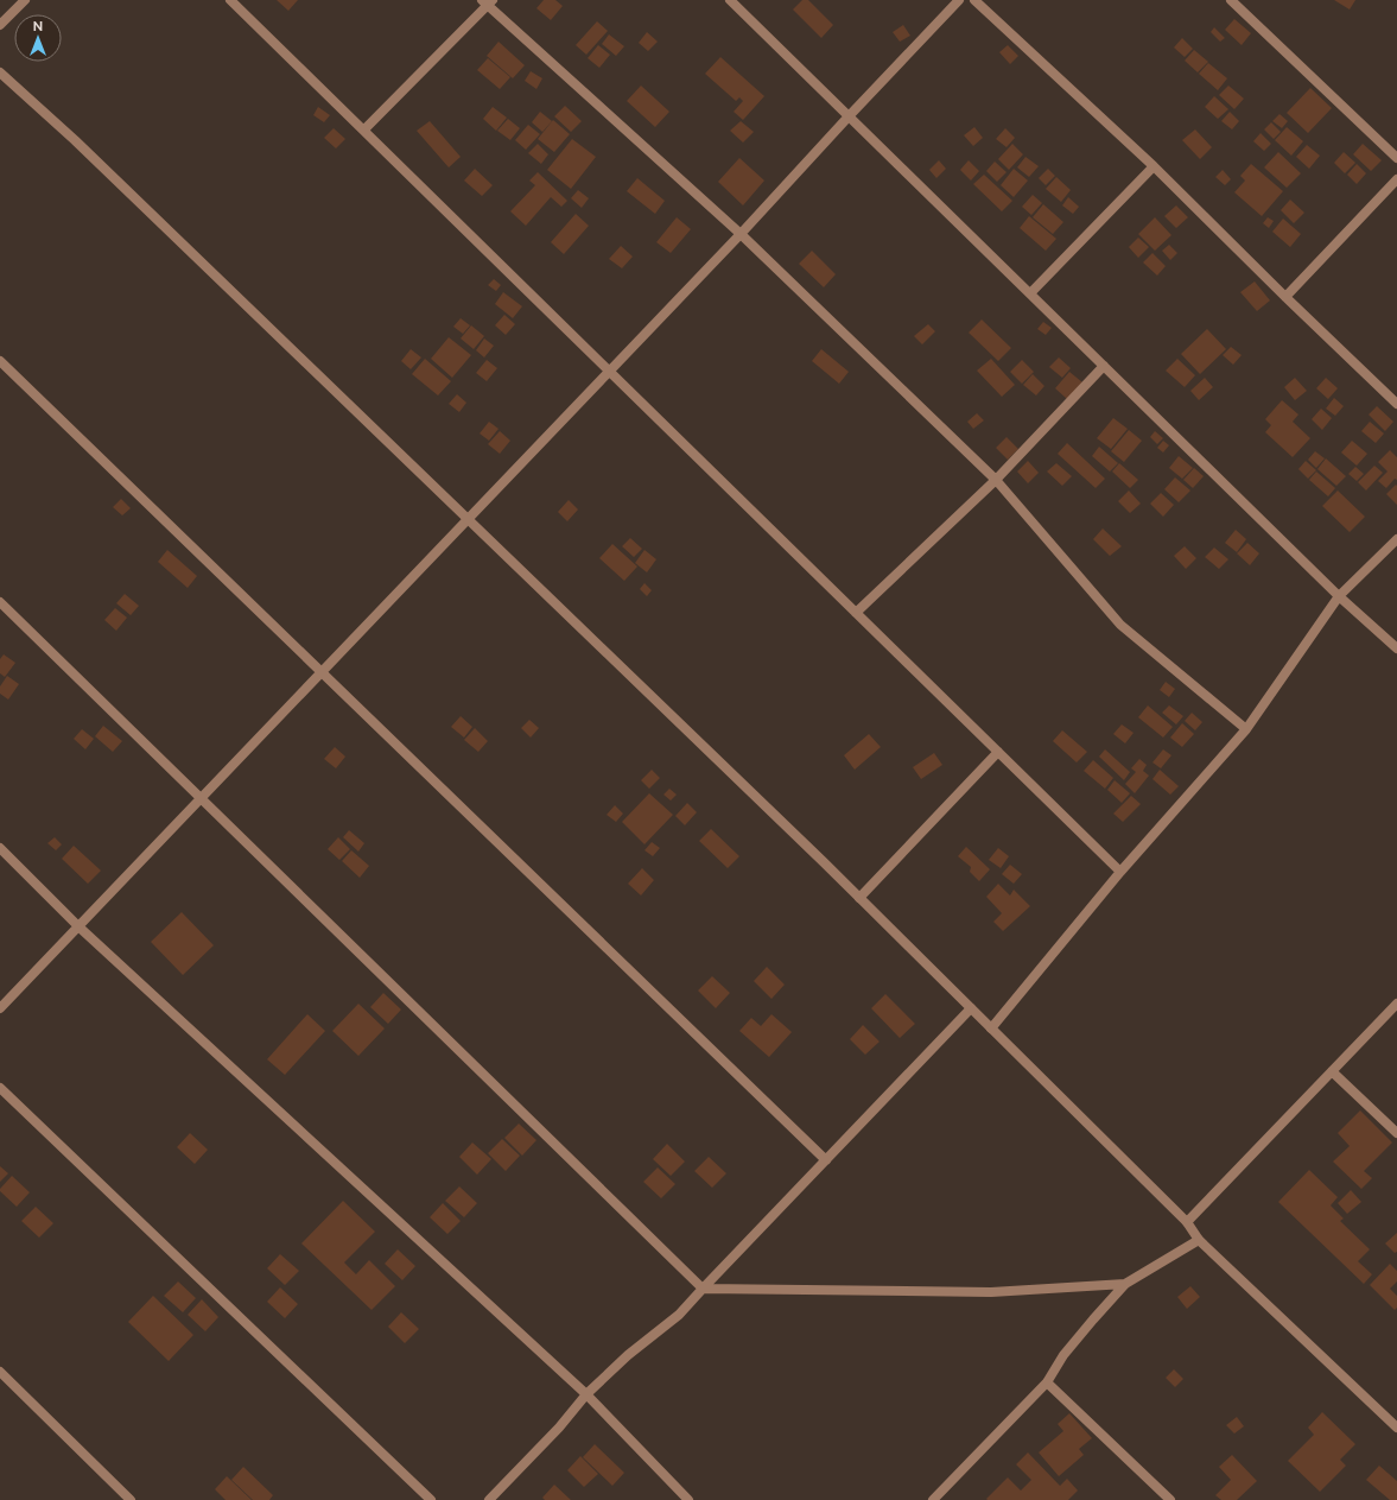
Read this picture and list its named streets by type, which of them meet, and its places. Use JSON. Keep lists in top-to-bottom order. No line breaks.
{"north":"top"}
